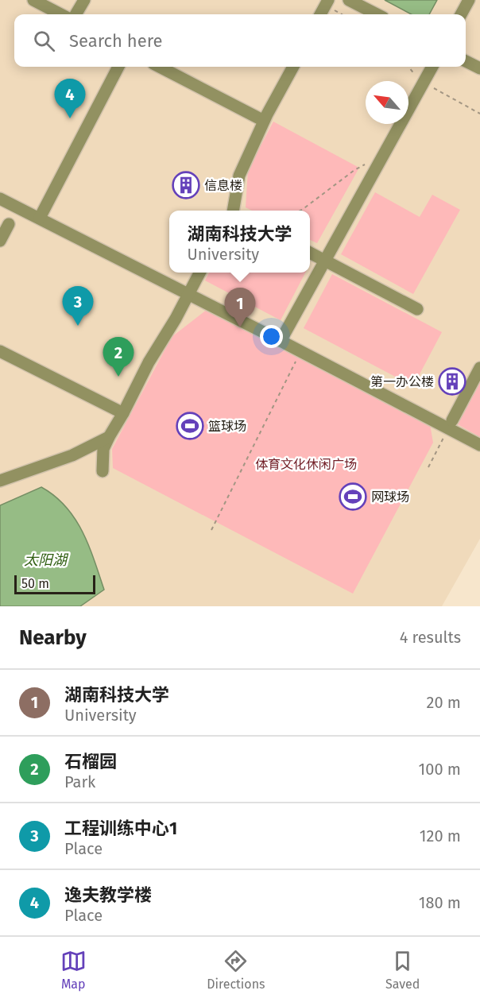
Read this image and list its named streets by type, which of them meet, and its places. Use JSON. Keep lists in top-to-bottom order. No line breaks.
{"water":["太阳湖"],"parks":["体育文化休闲广场"],"places":{"building":["信息楼","第一办公楼"],"sports":["篮球场","网球场"]},"scale_bar":"50 m","north":"top left","page":{"search":"Search here","pins":["4","3","1","2"],"popup":["湖南科技大学","University"],"scale":"50 m","heading":["Nearby","4 results"],"list":[{"mark":"1","name":"湖南科技大学","note":"University","value":"20 m"},{"mark":"2","name":"石榴园","note":"Park","value":"100 m"},{"mark":"3","name":"工程训练中心1","note":"Place","value":"120 m"},{"mark":"4","name":"逸夫教学楼","note":"Place","value":"180 m"}],"nav":["Map","Directions","Saved"]}}
